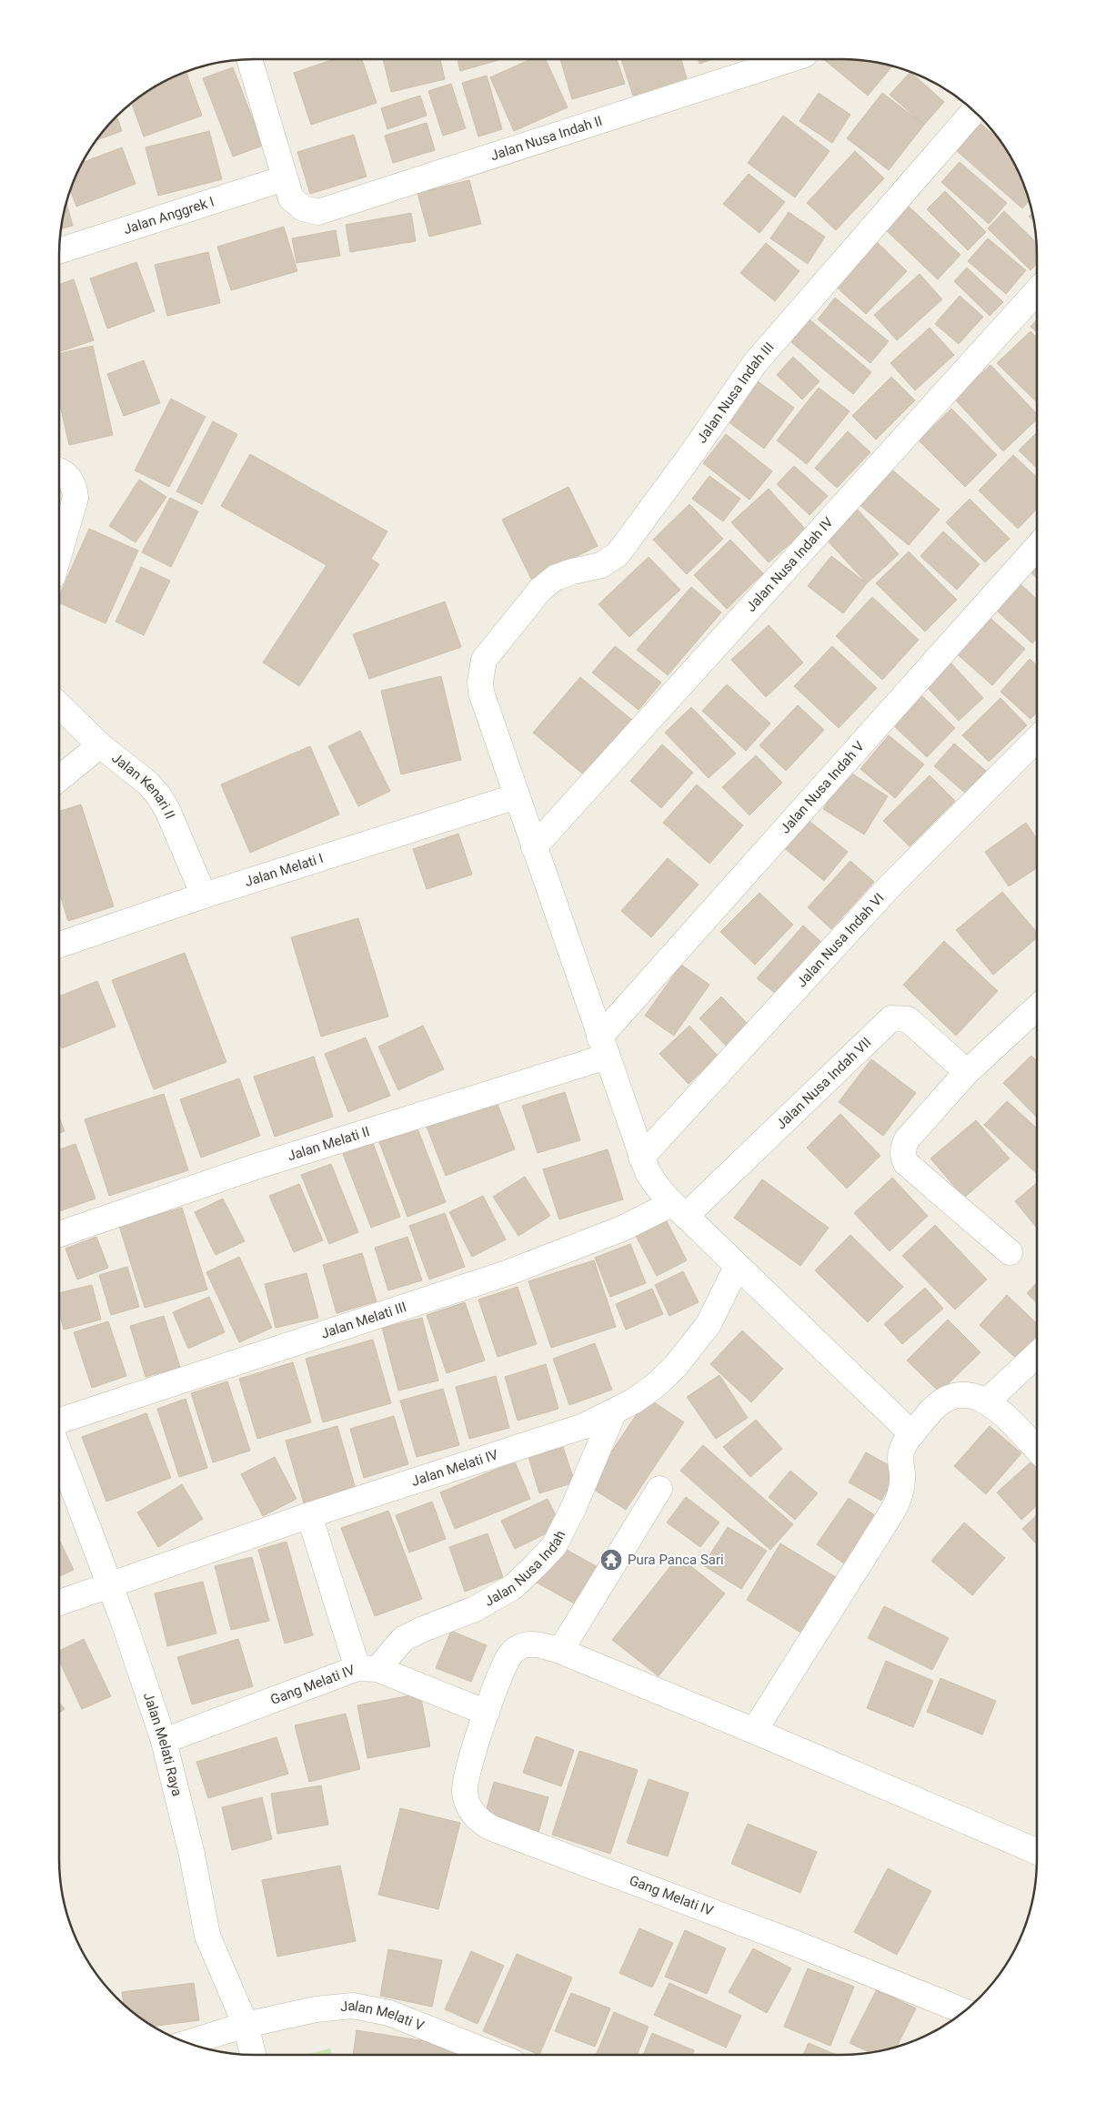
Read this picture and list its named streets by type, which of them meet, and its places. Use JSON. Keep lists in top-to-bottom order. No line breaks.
{"streets":{"street":["Jalan Nusa Indah II","Jalan Anggrek I","Jalan Nusa Indah III","Jalan Nusa Indah IV","Jalan Kenari II","Jalan Nusa Indah V","Jalan Melati I","Jalan Nusa Indah VI","Jalan Nusa Indah VII","Jalan Melati II","Jalan Melati III","Jalan Melati IV","Jalan Nusa Indah","Gang Melati IV","Jalan Melati Raya","Jalan Melati V"]},"crossings":[["Jalan Nusa Indah II","Jalan Anggrek I"],["Jalan Nusa Indah III","Jalan Melati I"],["Jalan Kenari II","Jalan Melati I"],["Jalan Nusa Indah V","Jalan Melati II"],["Jalan Nusa Indah VII","Jalan Melati III"],["Jalan Melati IV","Jalan Nusa Indah"],["Jalan Melati IV","Jalan Melati Raya"],["Jalan Nusa Indah","Gang Melati IV"],["Gang Melati IV","Jalan Melati Raya"],["Jalan Melati Raya","Jalan Melati V"]],"places":{"temple":["Pura Panca Sari"]}}
